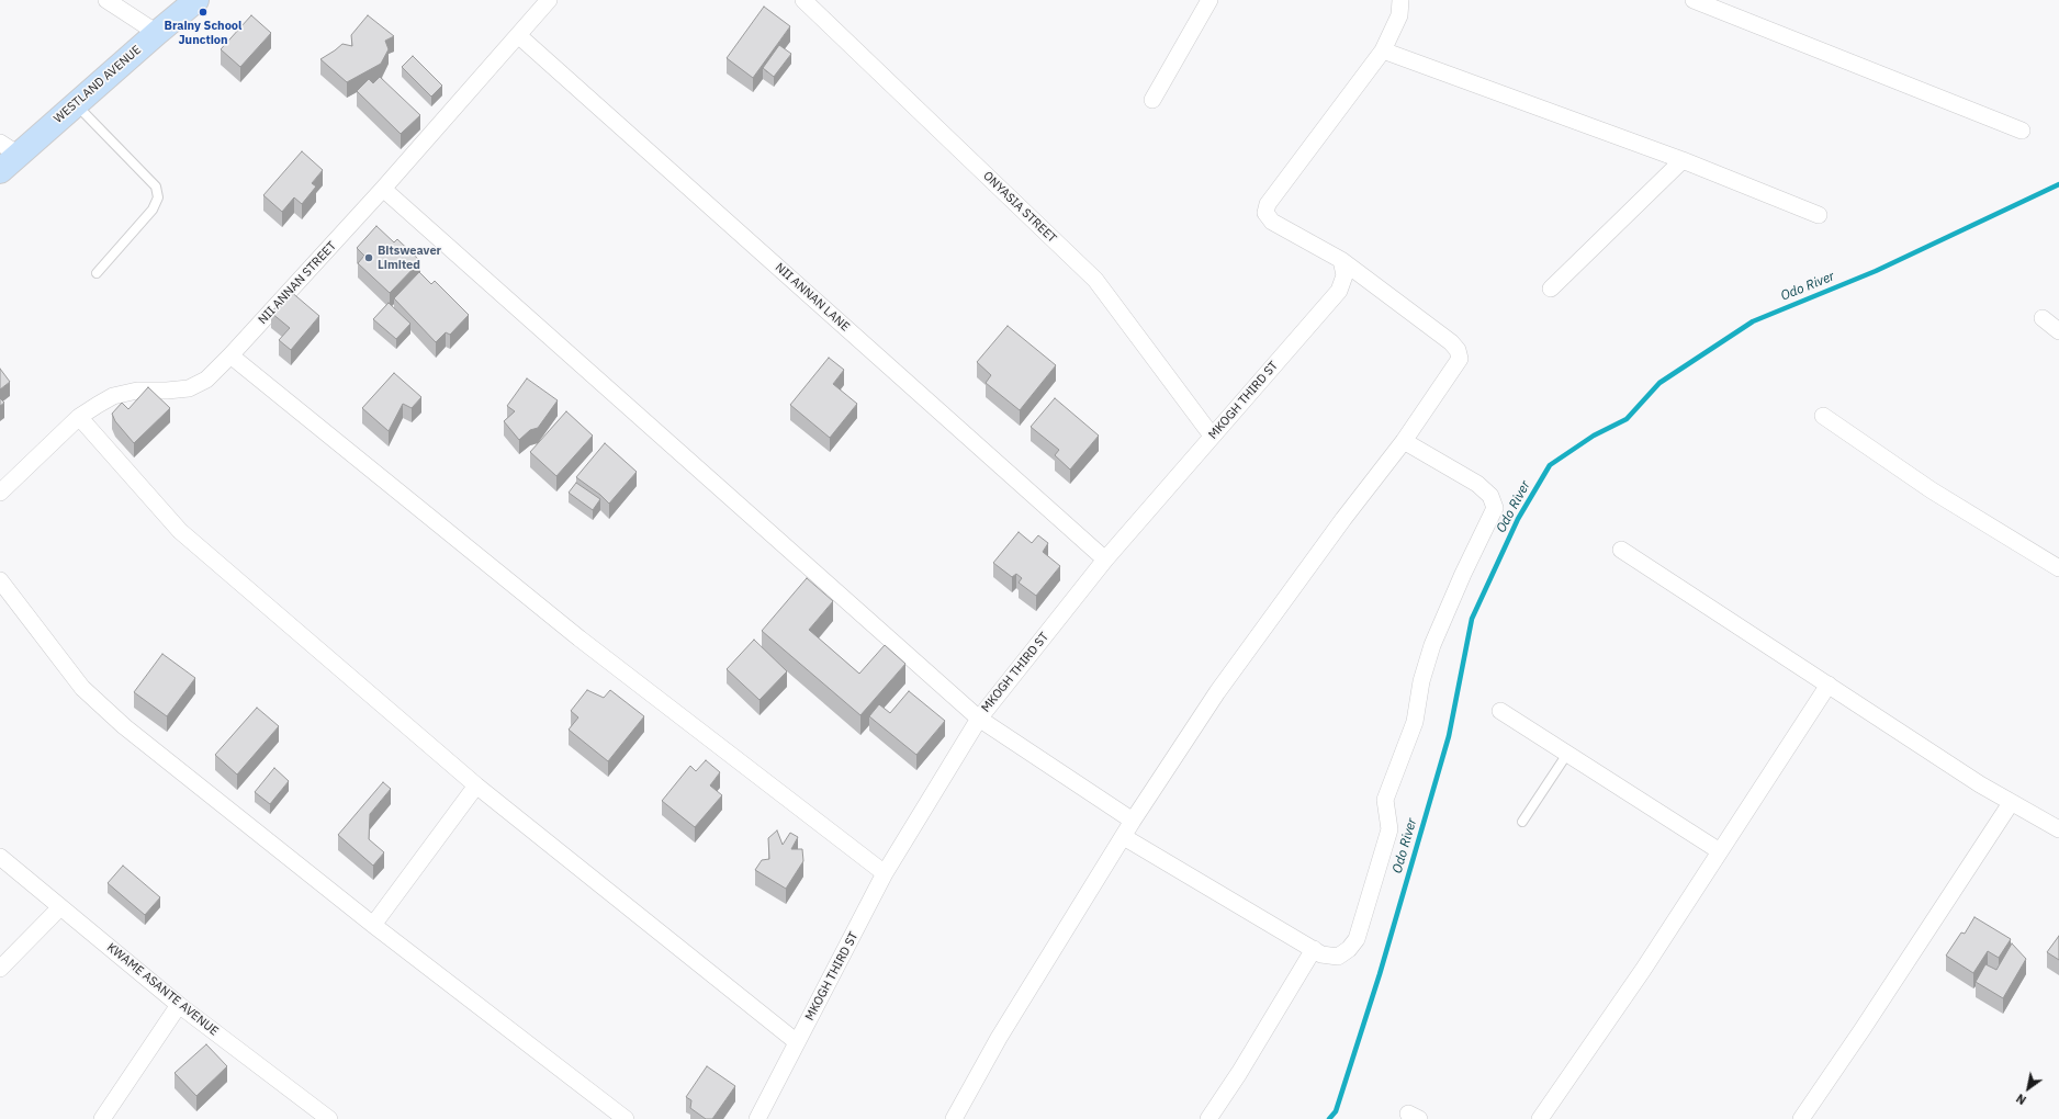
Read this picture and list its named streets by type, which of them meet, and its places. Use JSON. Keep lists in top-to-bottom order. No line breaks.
{"streets":{"street":["WESTLAND AVENUE","ONYASIA STREET","NII ANNAN STREET","NII ANNAN LANE","MKOGH THIRD ST","KWAME ASANTE AVENUE"]},"crossings":[["ONYASIA STREET","MKOGH THIRD ST"],["NII ANNAN STREET","NII ANNAN LANE"],["NII ANNAN LANE","MKOGH THIRD ST"]],"water":["Odo River"],"places":["Brainy School Junction","Bitsweaver Limited"],"north":"bottom left"}
